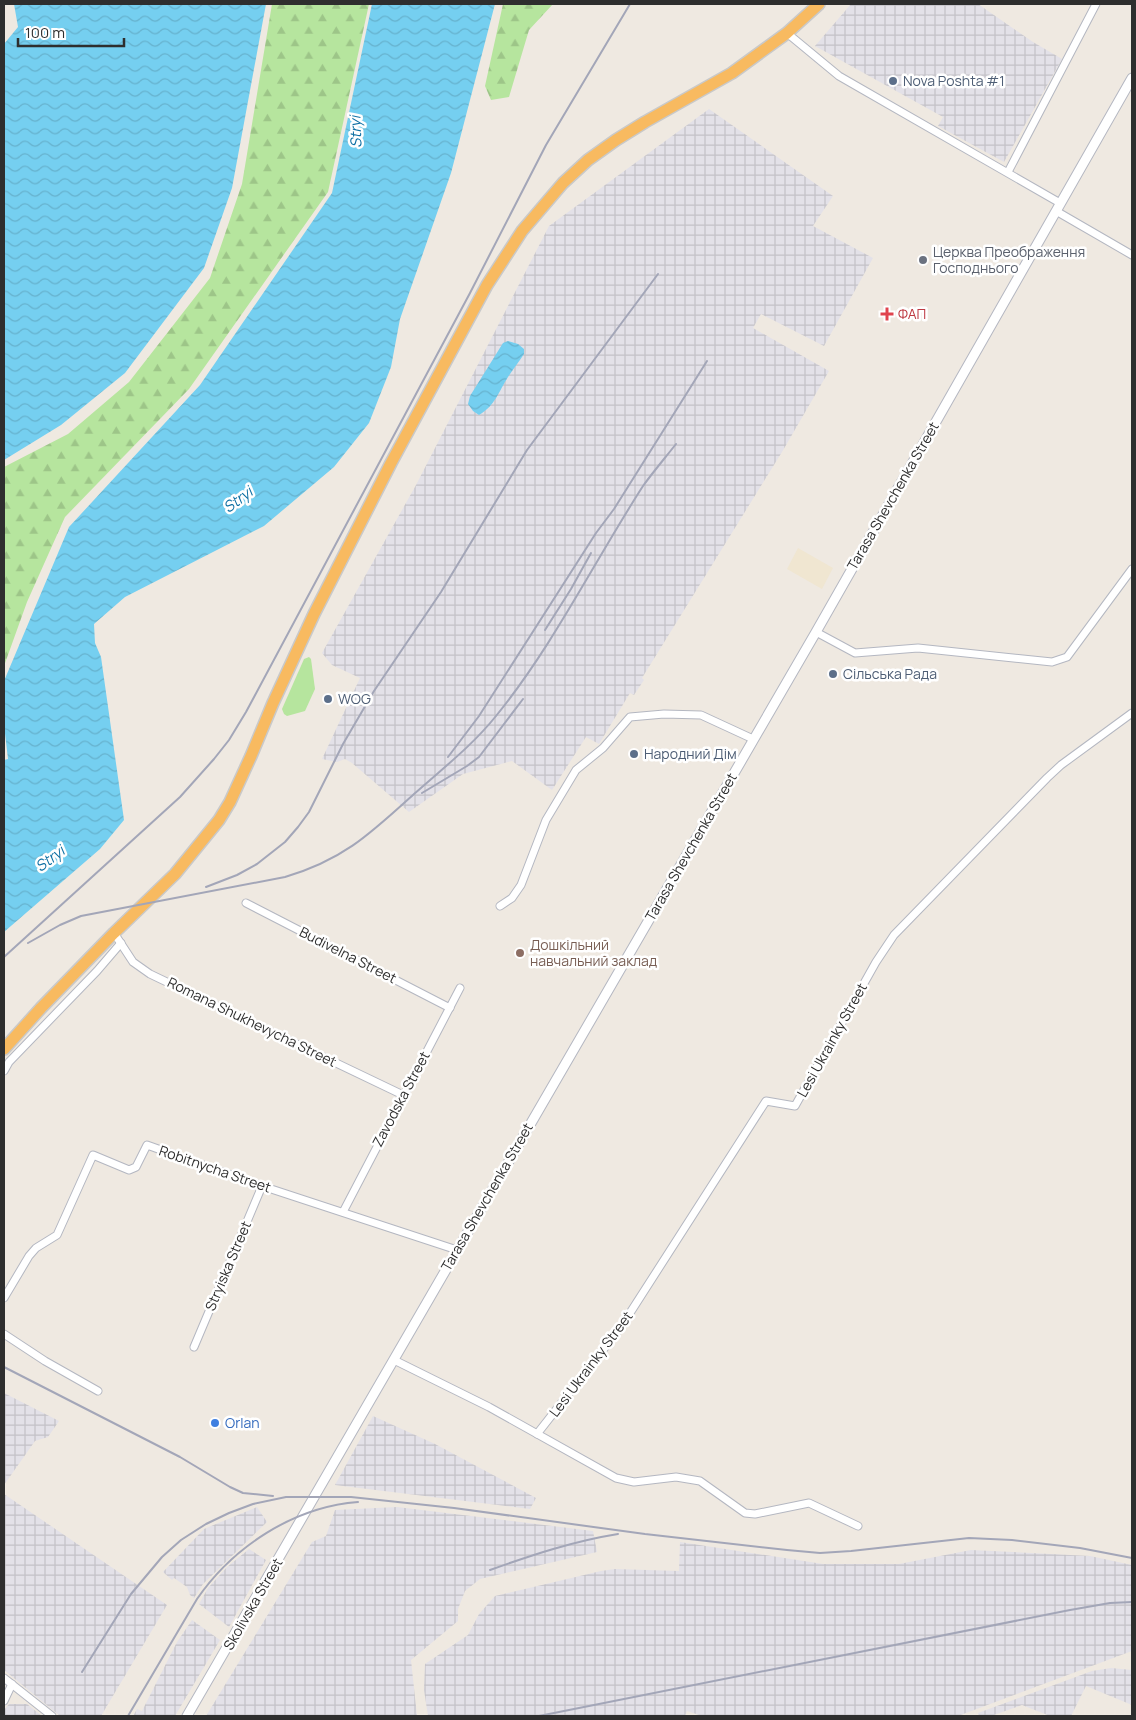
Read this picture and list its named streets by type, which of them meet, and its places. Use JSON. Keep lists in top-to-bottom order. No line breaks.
{"streets":{"street":["Tarasa Shevchenka Street","Budivelna Street","Romana Shukhevycha Street","Lesi Ukrainky Street","Zavodska Street","Robitnycha Street","Stryiska Street","Skolivska Street"]},"crossings":[["Tarasa Shevchenka Street","Robitnycha Street"],["Tarasa Shevchenka Street","Skolivska Street"],["Budivelna Street","Zavodska Street"],["Romana Shukhevycha Street","Zavodska Street"],["Zavodska Street","Robitnycha Street"],["Robitnycha Street","Stryiska Street"]],"water":["Stryi"],"places":{"other":["Nova Poshta #1","Церква Преображення Господнього","Сільська Рада","WOG","Народний Дім","Дошкільний навчальний заклад","Orlan"],"health":["ФАП"]},"scale_bar":"100 m"}
